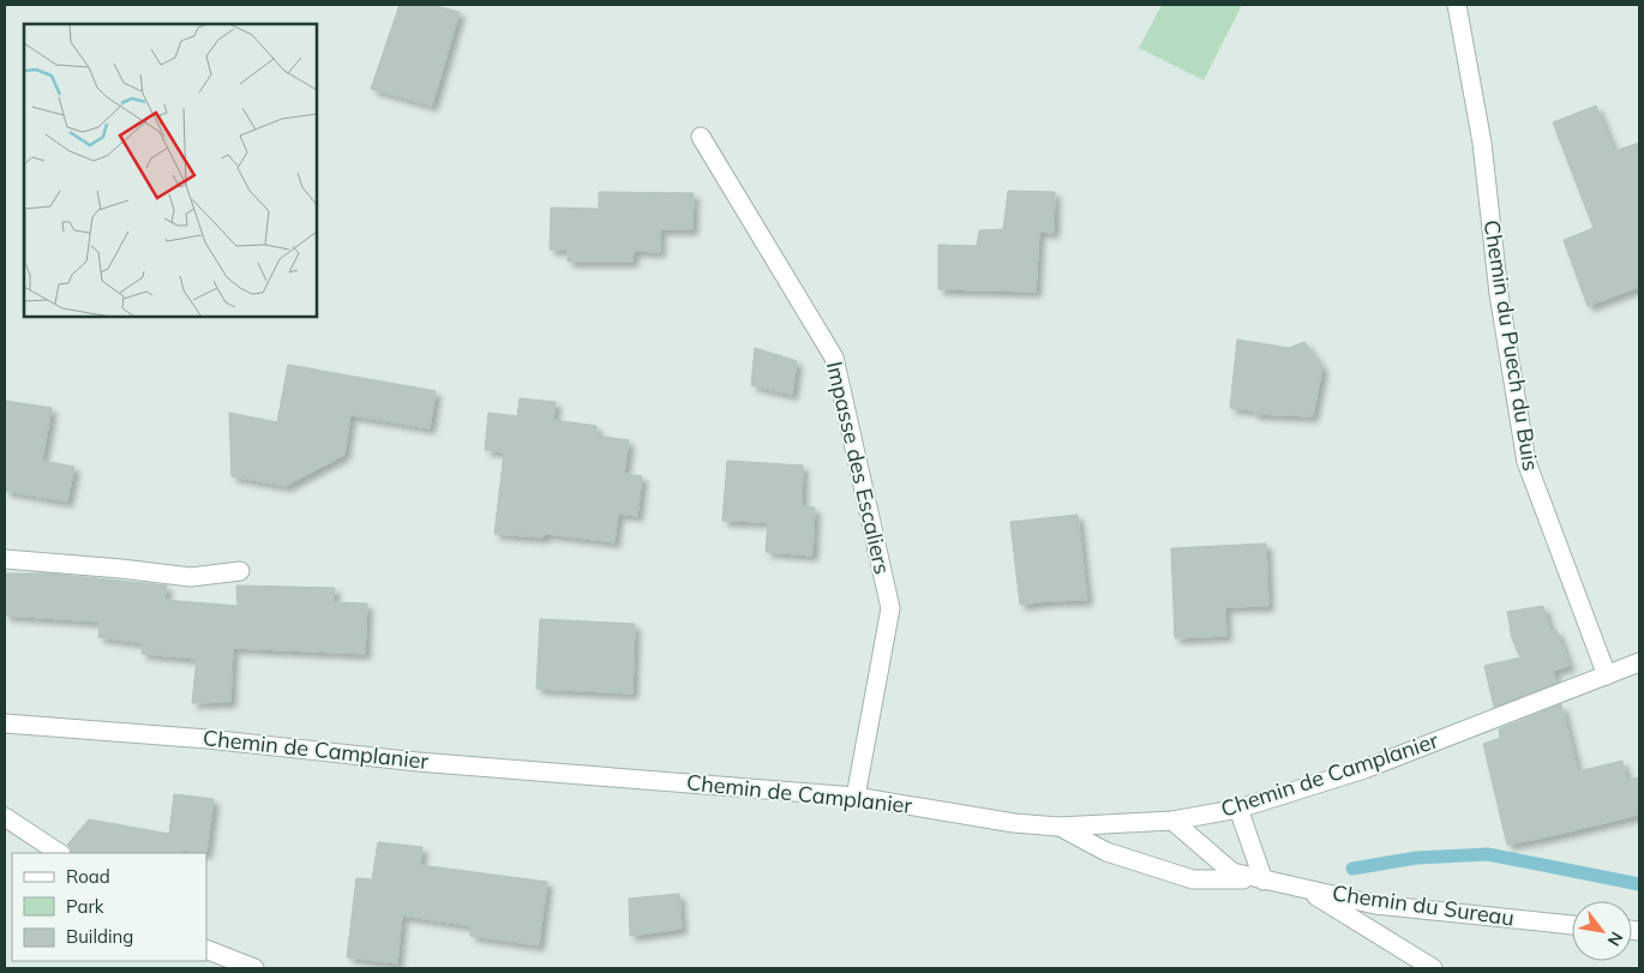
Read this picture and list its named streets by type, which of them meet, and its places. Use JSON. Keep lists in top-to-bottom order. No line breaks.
{"streets":{"street":["Chemin du Puech du Buis","Impasse des Escaliers","Chemin de Camplanier","Chemin du Sureau"]},"crossings":[["Chemin du Puech du Buis","Chemin de Camplanier"],["Impasse des Escaliers","Chemin de Camplanier"],["Chemin de Camplanier","Chemin du Sureau"]],"legend":["Road","Park","Building"],"north":"bottom right"}
